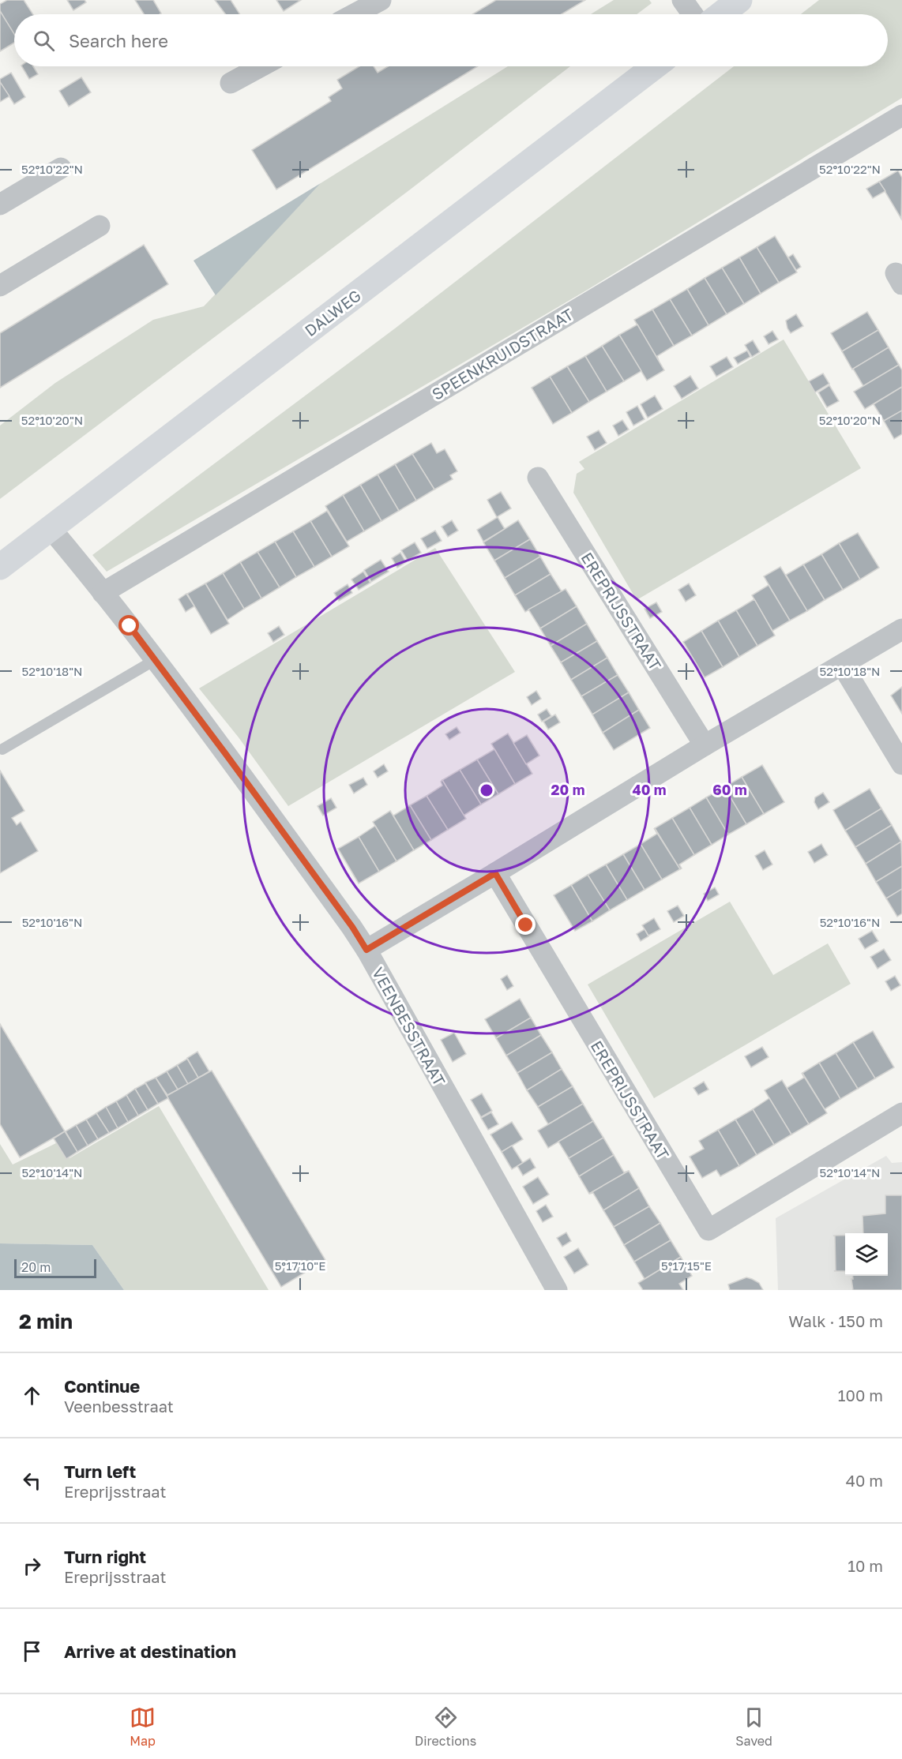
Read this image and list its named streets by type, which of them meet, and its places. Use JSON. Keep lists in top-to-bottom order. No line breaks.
{"streets":{"street":["DALWEG","SPEENKRUIDSTRAAT","EREPRIJSSTRAAT","VEENBESSTRAAT"]},"crossings":[["DALWEG","VEENBESSTRAAT"],["SPEENKRUIDSTRAAT","VEENBESSTRAAT"]],"scale_bar":"20 m","page":{"search":"Search here","scale":"20 m","heading":["2 min","Walk · 150 m"],"list":[["Continue","Veenbesstraat","100 m"],["Turn left","Ereprijsstraat","40 m"],["Turn right","Ereprijsstraat","10 m"],"Arrive at destination"],"nav":["Map","Directions","Saved"]},"coordinates":["52°10'22\"N","52°10'20\"N","52°10'18\"N","52°10'16\"N","52°10'14\"N","5°17'10\"E","5°17'15\"E"],"rings":["20 m","40 m","60 m"]}
